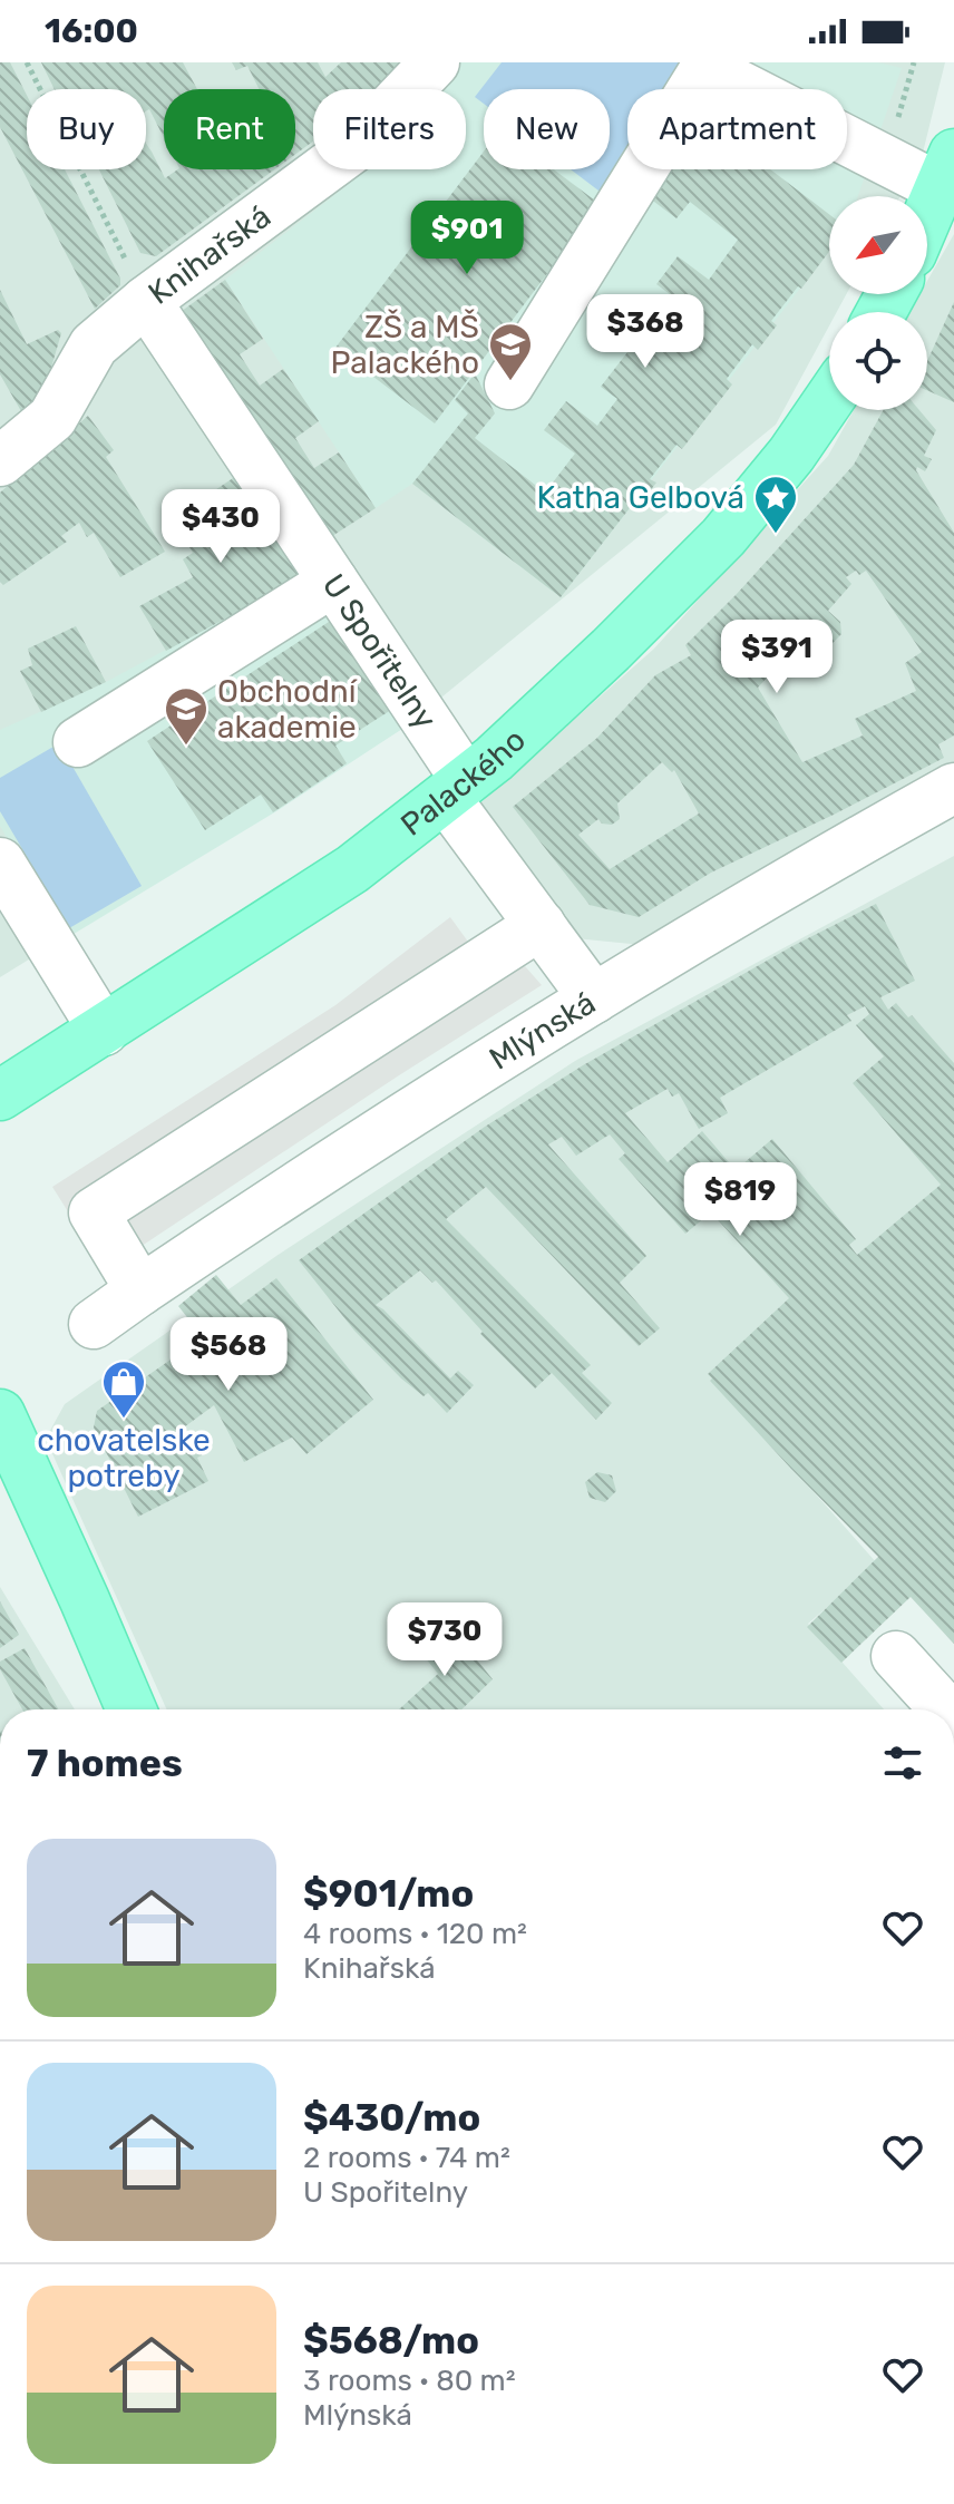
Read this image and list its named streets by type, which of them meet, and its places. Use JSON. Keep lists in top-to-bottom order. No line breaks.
{"streets":{"main road":["Palackého"],"street":["Knihařská","U Spořitelny","Mlýnská"]},"crossings":[["Knihařská","U Spořitelny"],["U Spořitelny","Palackého"],["U Spořitelny","Mlýnská"]],"places":{"school or university":["ZŠ a MŠ Palackého","Obchodní akademie"],"place":["Katha Gelbová"],"shop":["chovatelske potreby"]},"north":"bottom left","page":{"status":"16:00","chip":["Buy","Rent","Filters","New","Apartment"],"price":["$901","$368","$430","$391","$819","$568","$730"],"heading":"7 homes","list":[{"name":"$901/mo","note":"4 rooms · 120 m² · Knihařská"},{"name":"$430/mo","note":"2 rooms · 74 m² · U Spořitelny"},{"name":"$568/mo","note":"3 rooms · 80 m² · Mlýnská"}]}}
